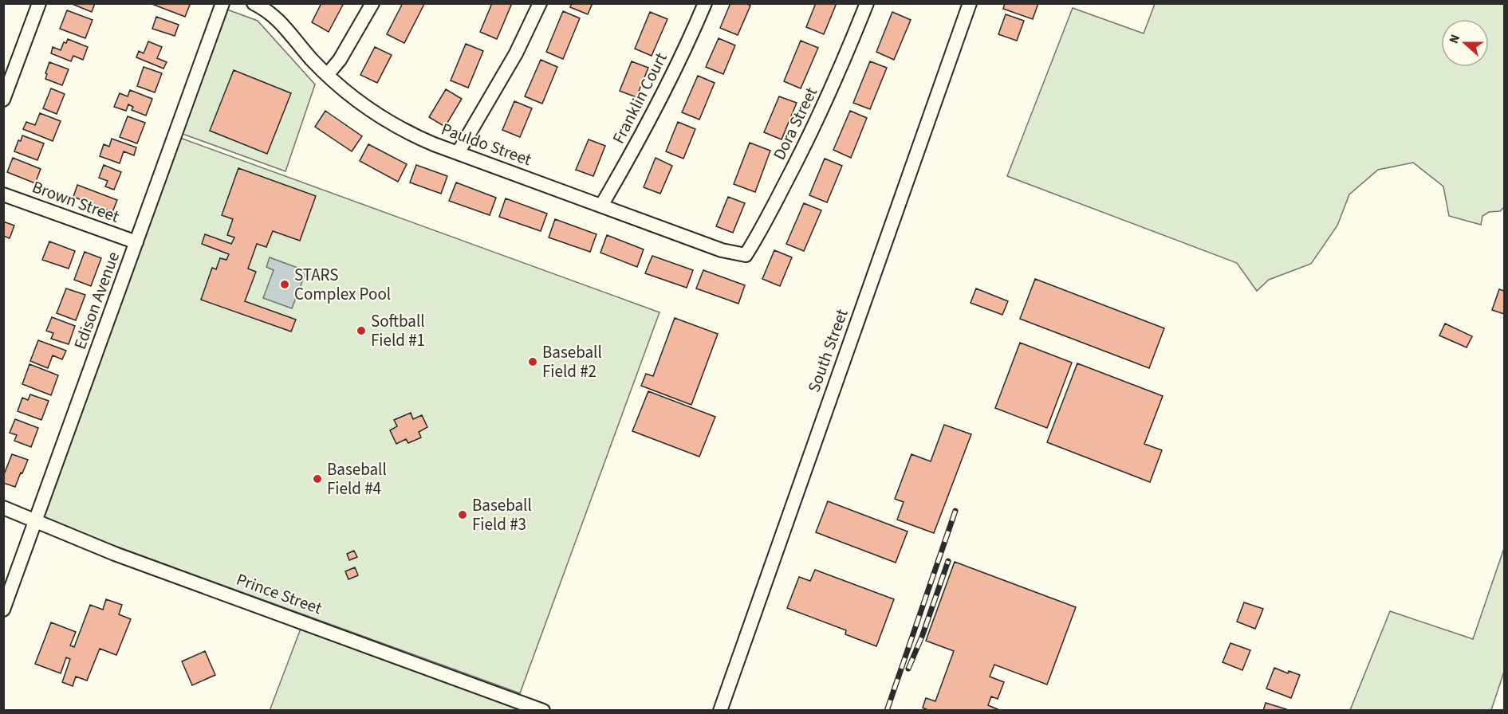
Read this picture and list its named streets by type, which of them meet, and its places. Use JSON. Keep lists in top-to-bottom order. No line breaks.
{"streets":{"street":["Franklin Court","Dora Street","Pauldo Street","Brown Street","Edison Avenue","South Street","Prince Street"]},"crossings":[["Franklin Court","Pauldo Street"],["Dora Street","Pauldo Street"],["Brown Street","Edison Avenue"],["Edison Avenue","Prince Street"]],"places":["STARS Complex Pool","Softball Field #1","Baseball Field #2","Baseball Field #4","Baseball Field #3"],"north":"left"}
